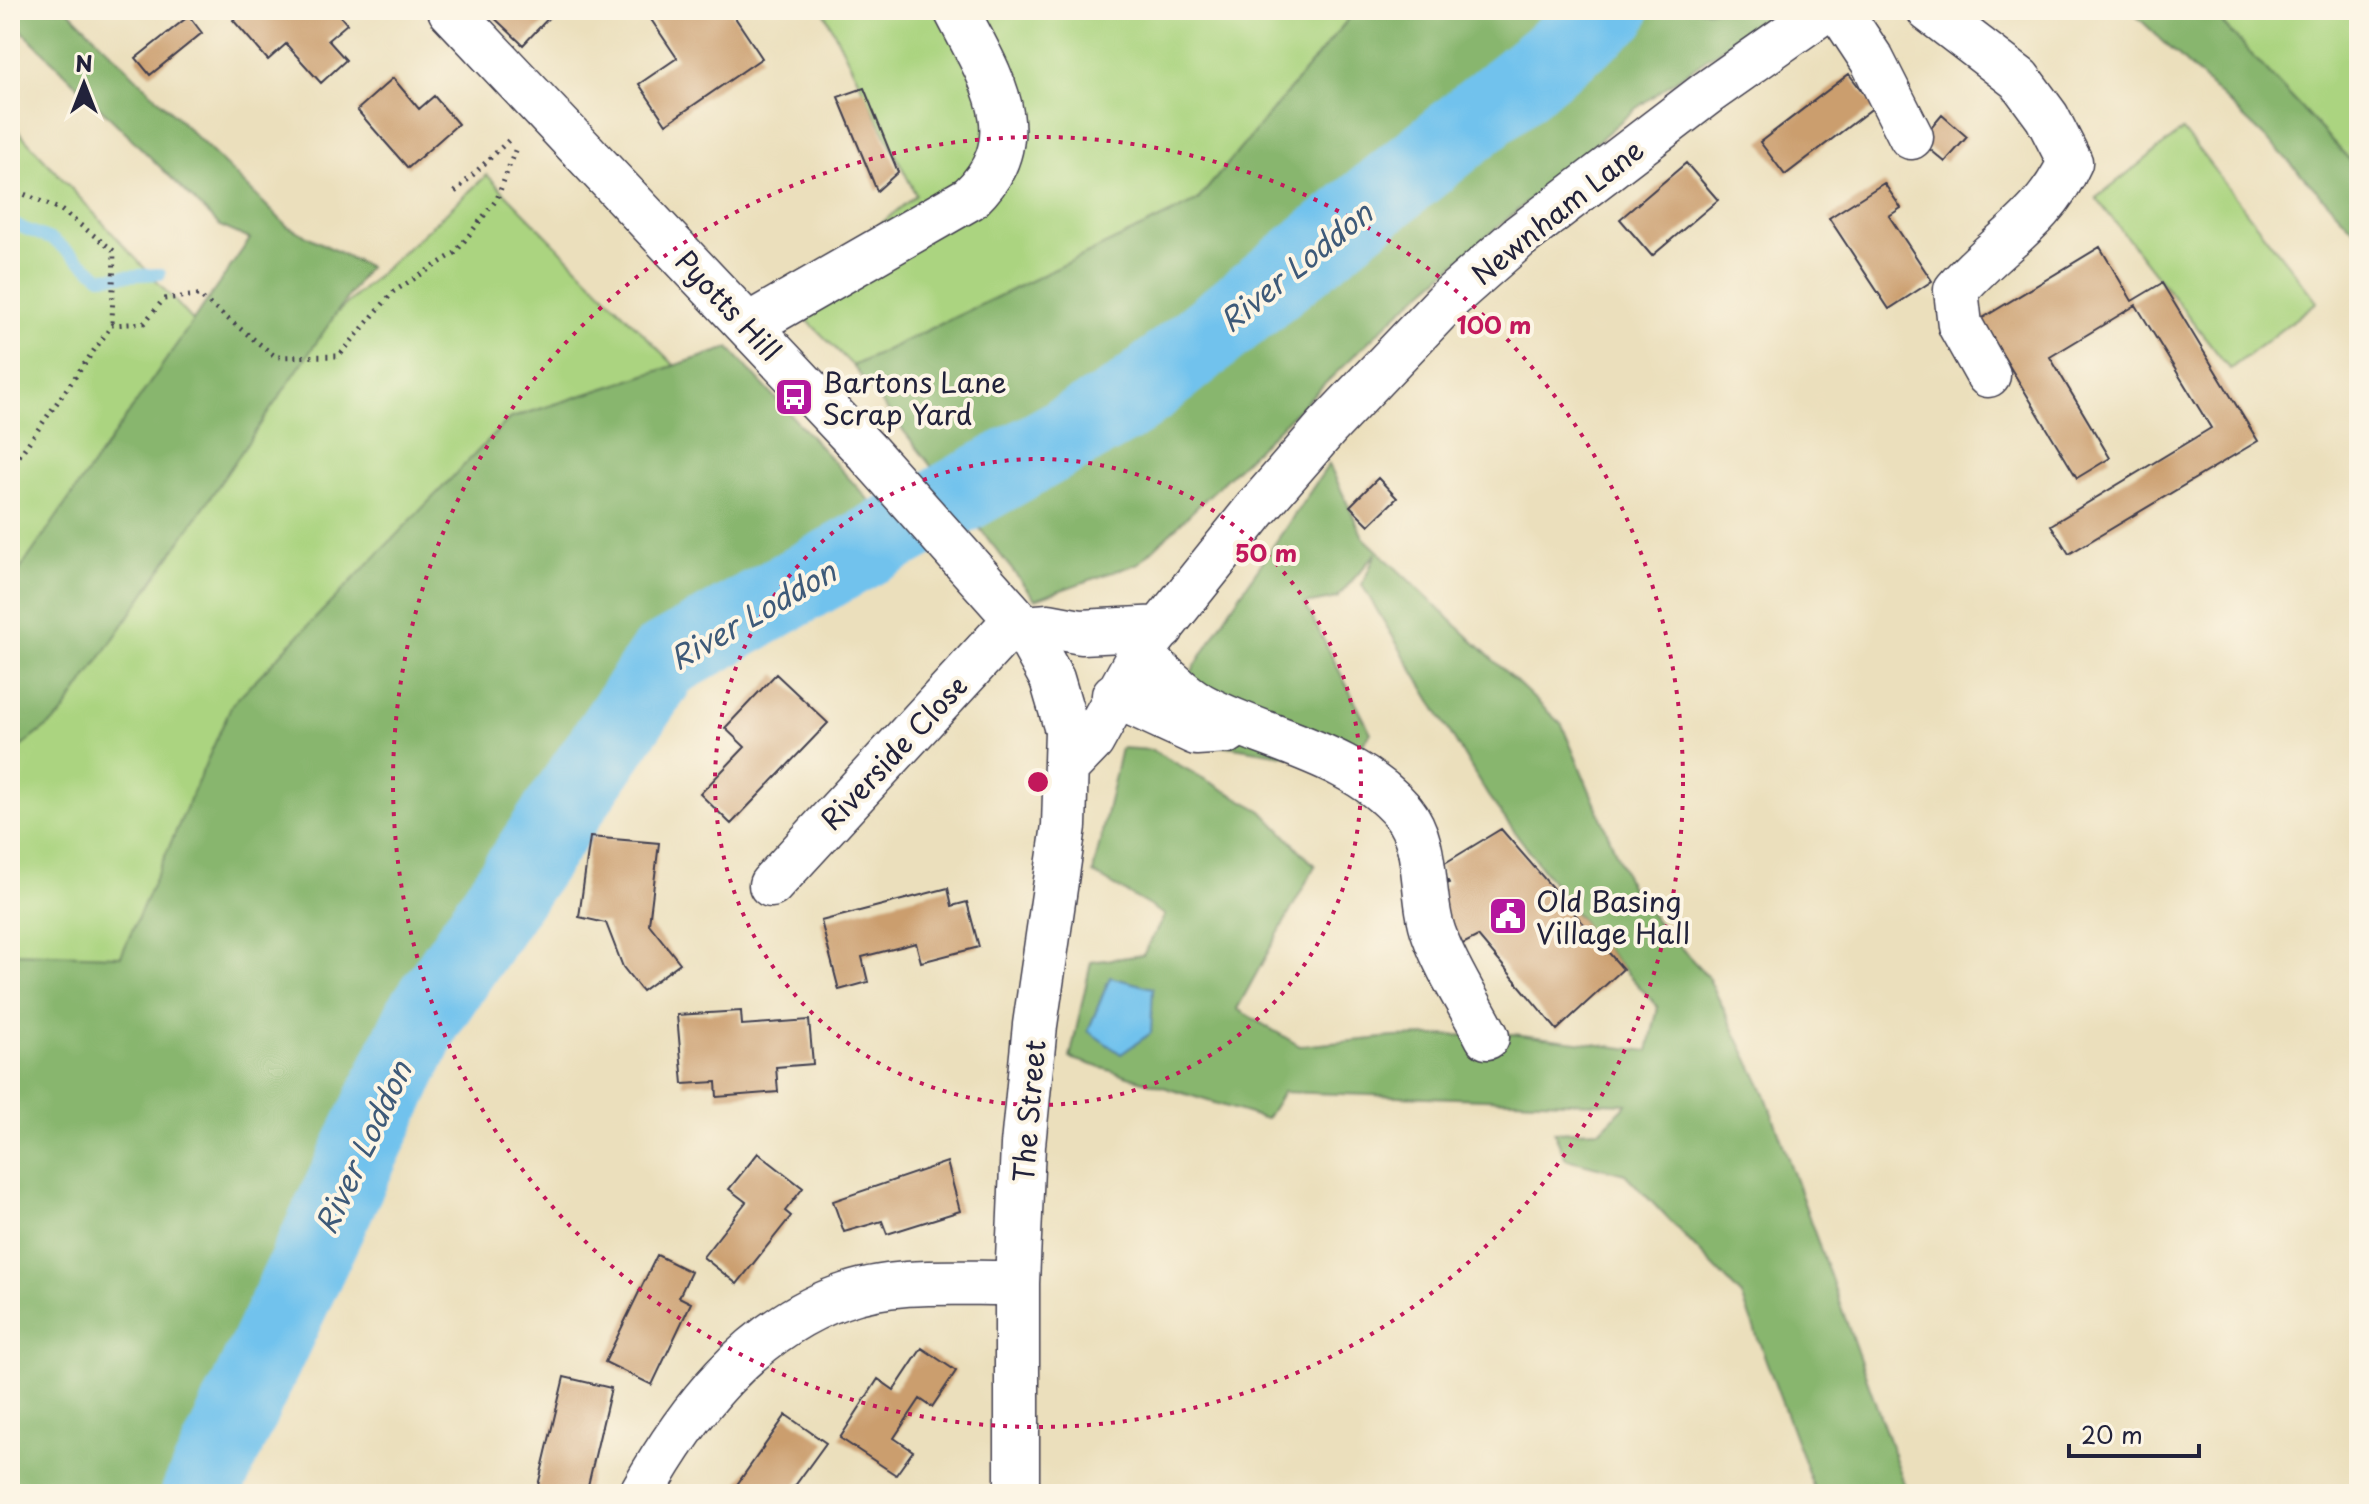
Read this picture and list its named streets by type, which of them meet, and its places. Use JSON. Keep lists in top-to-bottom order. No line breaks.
{"streets":{"street":["Newnham Lane","Pyotts Hill","Riverside Close","The Street"]},"crossings":[["Newnham Lane","Pyotts Hill"],["Newnham Lane","The Street"],["Pyotts Hill","Riverside Close"],["Pyotts Hill","The Street"]],"water":["River Loddon"],"places":{"bus stop":["Bartons Lane Scrap Yard"],"public building":["Old Basing Village Hall"]},"scale_bar":"20 m","north":"top","rings":["100 m","50 m"]}
